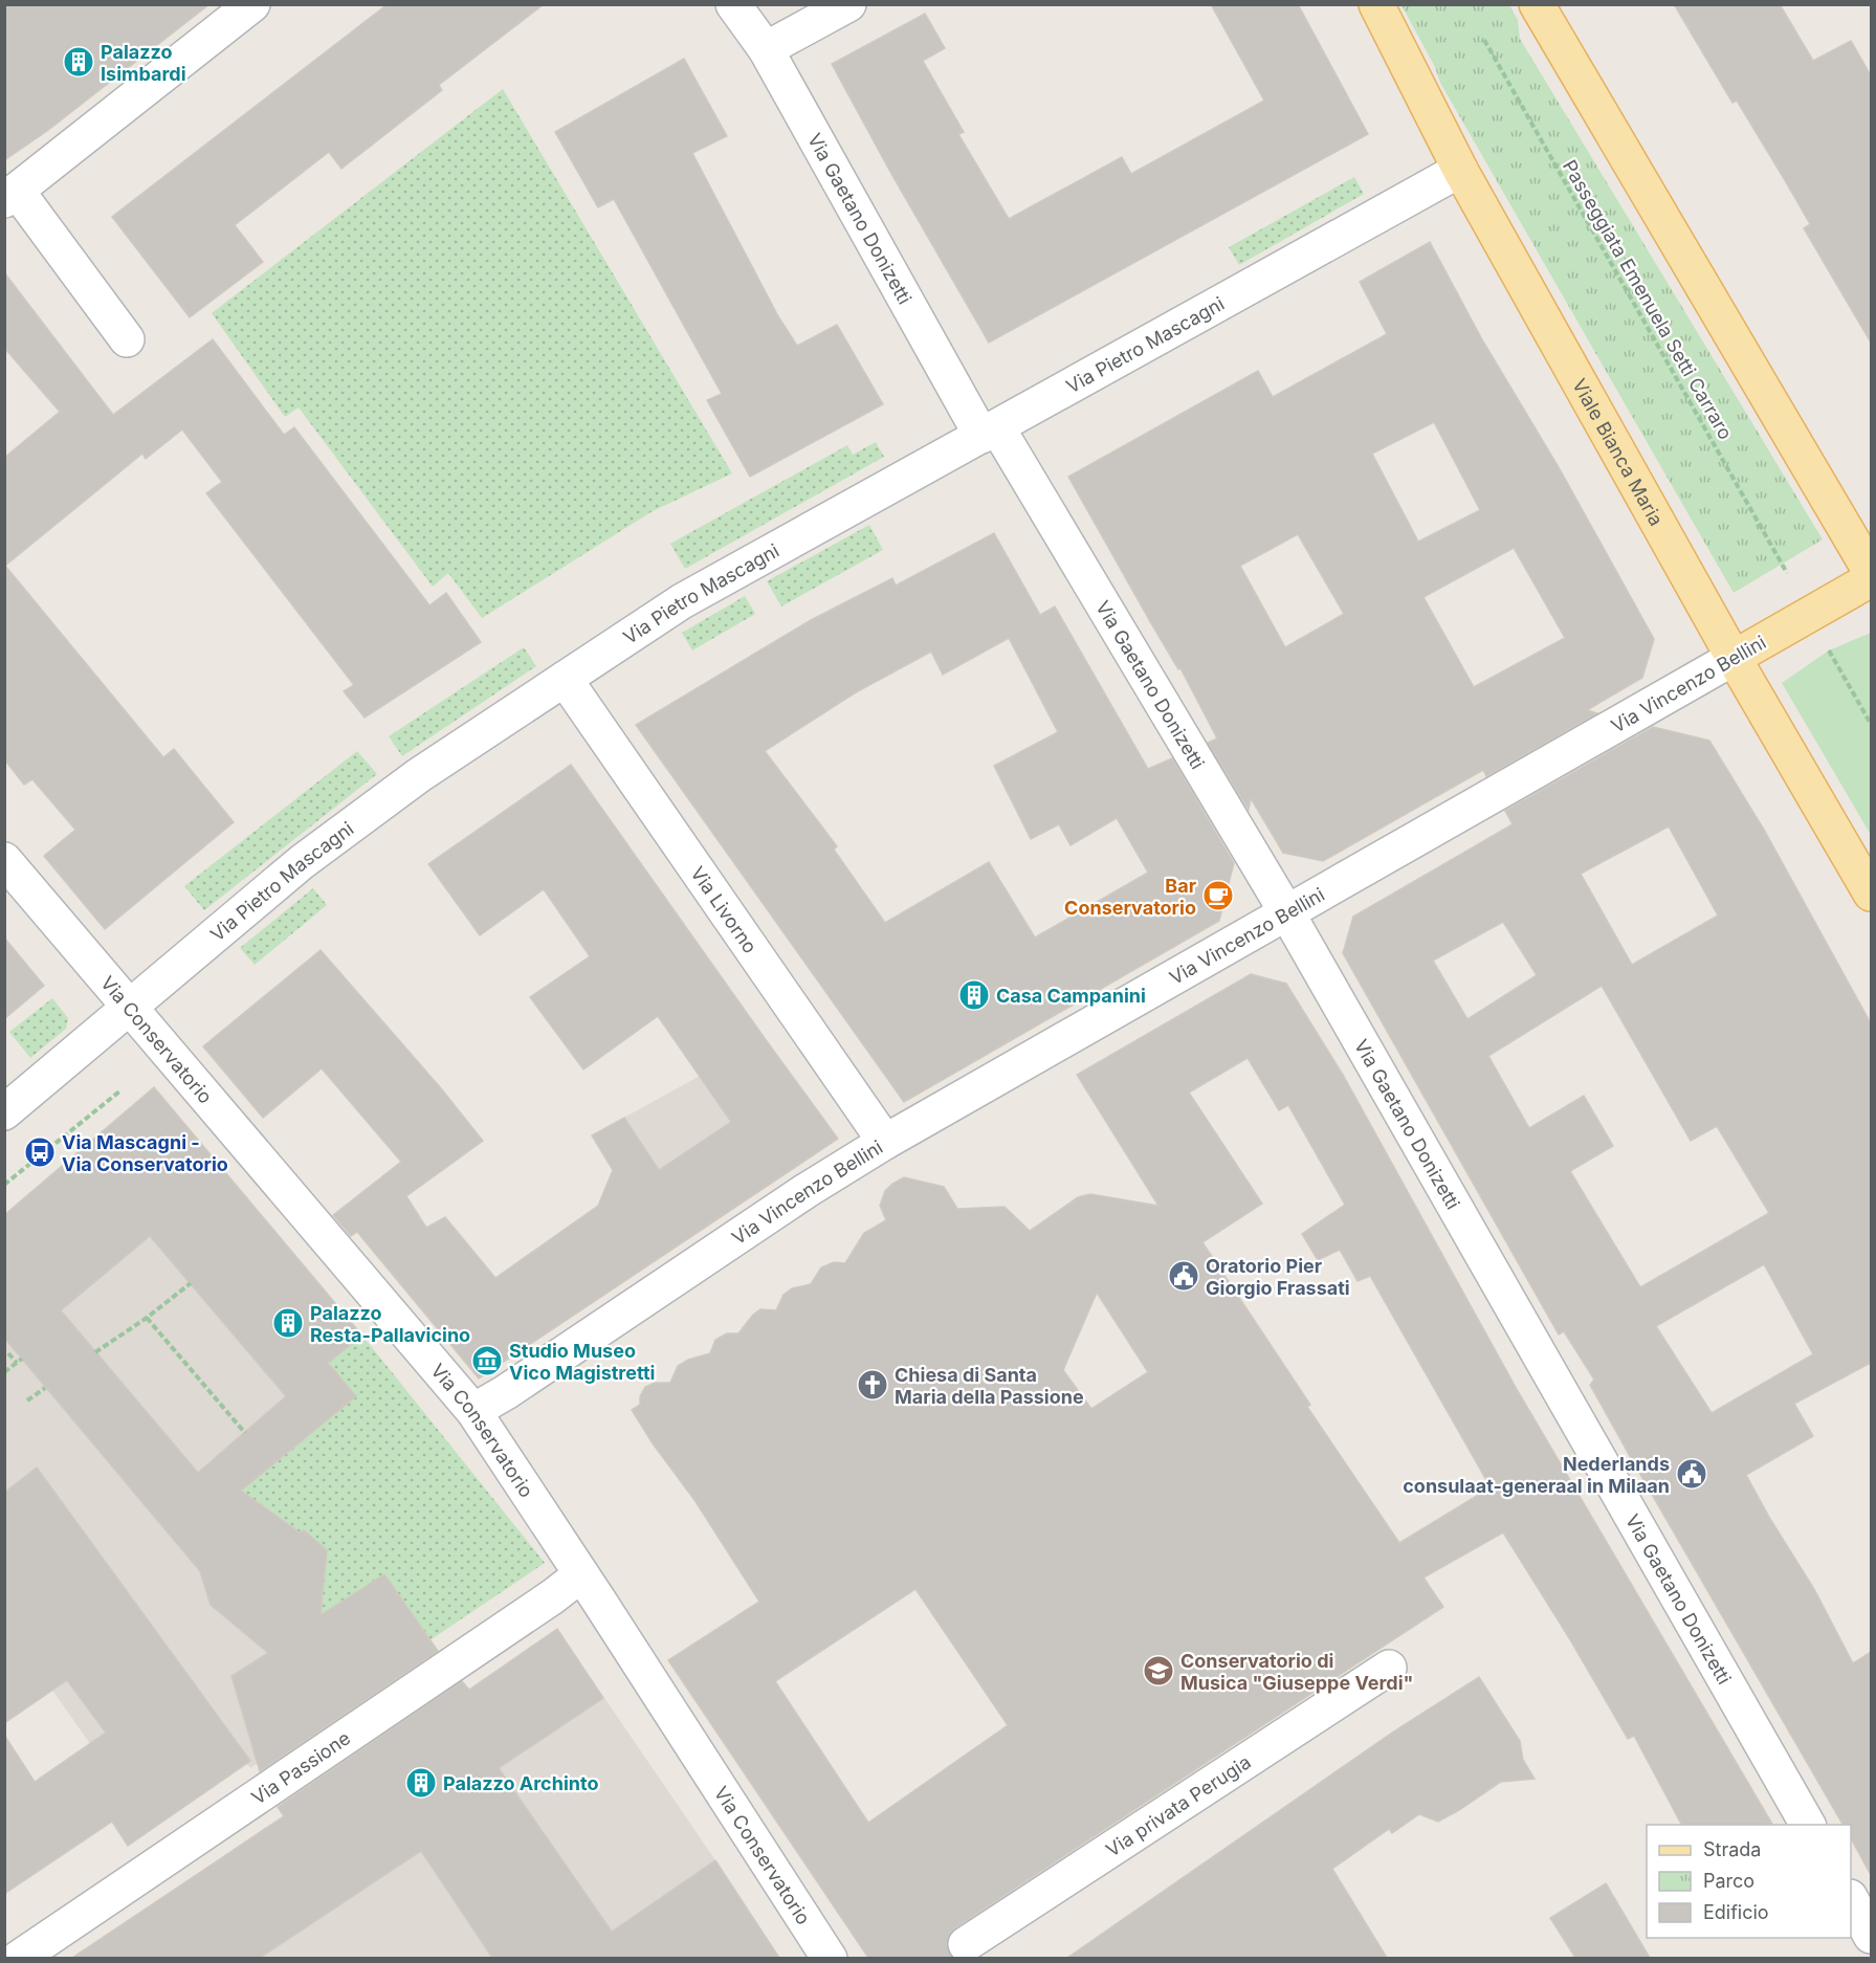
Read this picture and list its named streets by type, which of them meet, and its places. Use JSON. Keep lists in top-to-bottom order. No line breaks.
{"streets":{"main road":["Viale Bianca Maria","Via Vincenzo Bellini"],"street":["Via Gaetano Donizetti","Via Pietro Mascagni","Via Livorno","Via Conservatorio","Via Passione","Via privata Perugia"],"path":["Passeggiata Emenuela Setti Carraro"]},"crossings":[["Via Gaetano Donizetti","Via Pietro Mascagni"],["Via Gaetano Donizetti","Via Vincenzo Bellini"],["Via Pietro Mascagni","Viale Bianca Maria"],["Via Pietro Mascagni","Via Livorno"],["Via Pietro Mascagni","Via Conservatorio"],["Viale Bianca Maria","Via Vincenzo Bellini"],["Via Vincenzo Bellini","Via Livorno"],["Via Vincenzo Bellini","Via Conservatorio"],["Via Conservatorio","Via Passione"]],"places":{"building":["Palazzo Isimbardi","Casa Campanini","Palazzo Resta-Pallavicino","Palazzo Archinto"],"cafe":["Bar Conservatorio"],"bus stop":["Via Mascagni - Via Conservatorio"],"public building":["Oratorio Pier Giorgio Frassati","Nederlands consulaat-generaal in Milaan"],"museum":["Studio Museo Vico Magistretti"],"church":["Chiesa di Santa Maria della Passione"],"school or university":["Conservatorio di Musica \"Giuseppe Verdi\""]},"legend":["Strada","Parco","Edificio"]}
